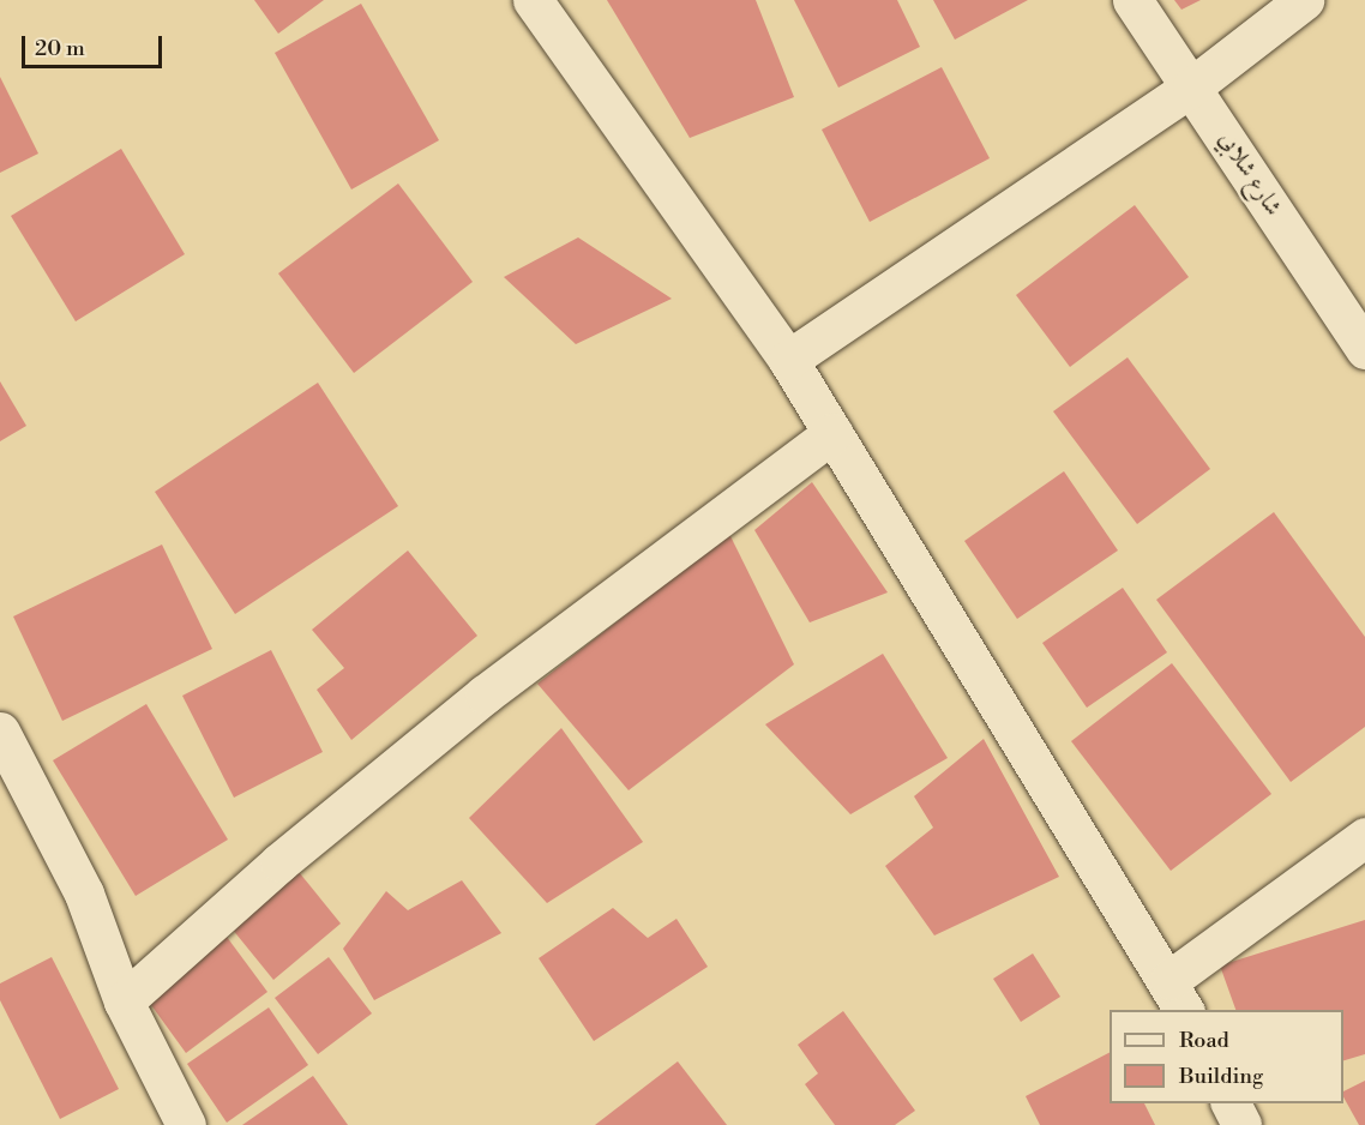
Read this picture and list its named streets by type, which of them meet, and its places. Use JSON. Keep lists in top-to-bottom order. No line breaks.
{"streets":{"street":["شارع شلابي"]},"legend":["Road","Building"],"scale_bar":"20 m"}
